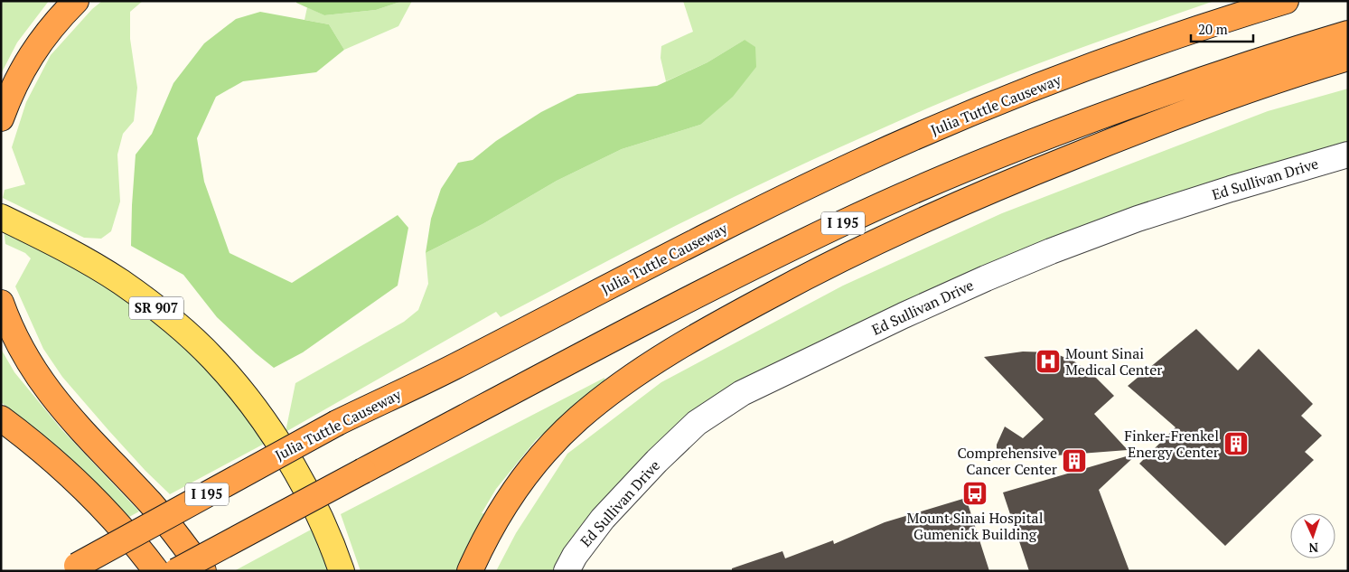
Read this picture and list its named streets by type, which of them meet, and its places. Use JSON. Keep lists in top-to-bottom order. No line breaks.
{"streets":{"highway":["Julia Tuttle Causeway","I 195"],"main road":["SR 907"],"street":["Ed Sullivan Drive"]},"places":{"hospital":["Mount Sinai Medical Center"],"building":["Finker-Frenkel Energy Center","Comprehensive Cancer Center"],"bus stop":["Mount Sinai Hospital Gumenick Building"]},"scale_bar":"20 m","north":"bottom"}
